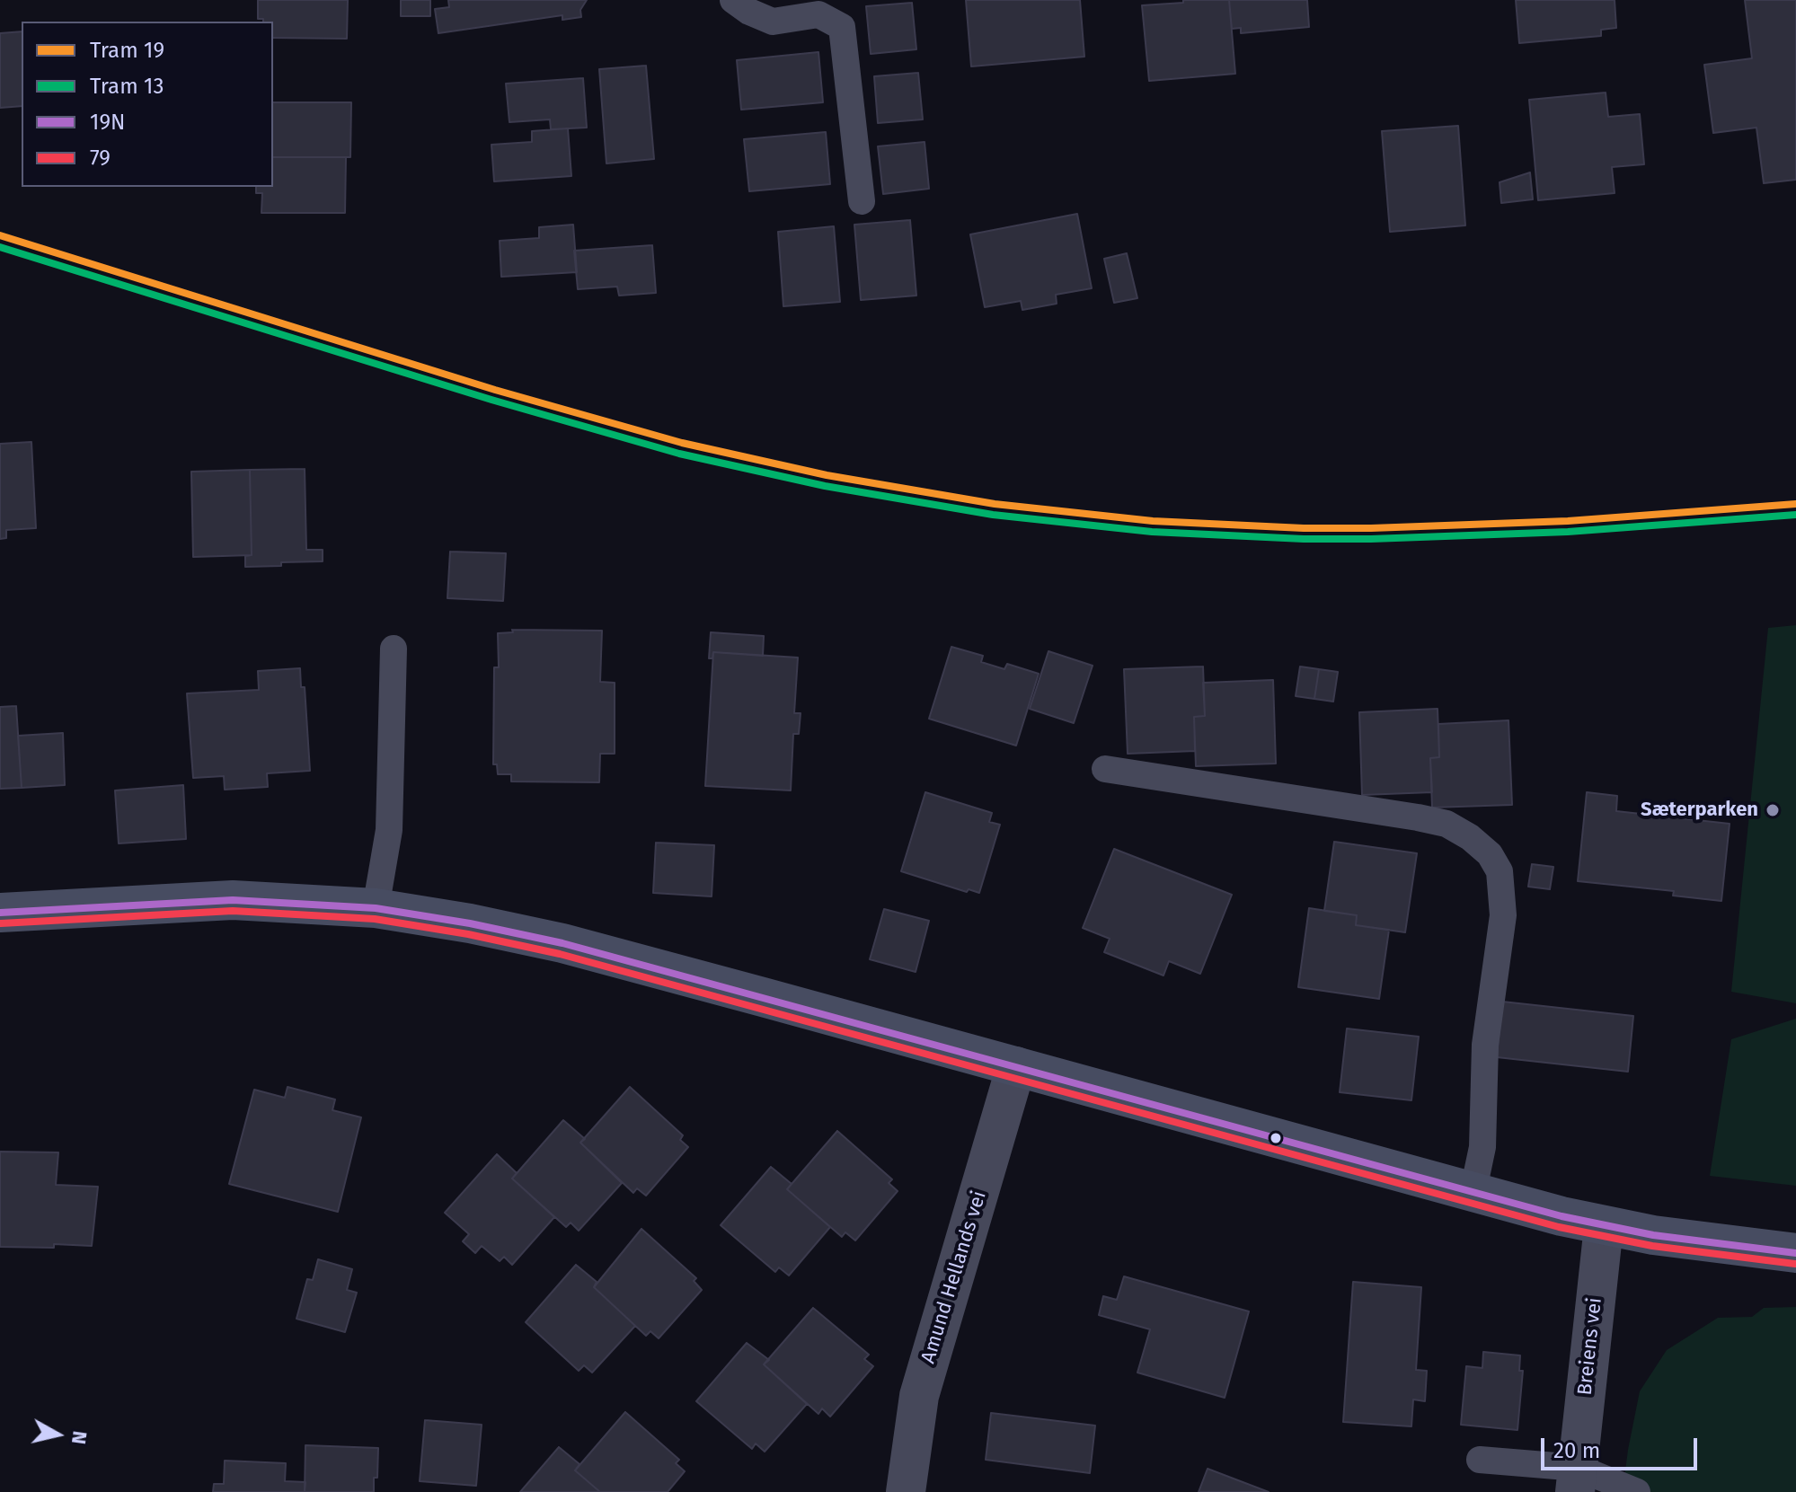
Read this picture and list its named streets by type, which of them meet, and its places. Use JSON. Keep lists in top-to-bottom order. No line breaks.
{"streets":{"street":["Amund Hellands vei","Breiens vei"]},"places":["Sæterparken"],"lines":["tram line 19","tram line 13","transit line 19N","transit line 79"],"legend":["Tram 19","Tram 13","19N","79"],"scale_bar":"20 m","north":"right"}
